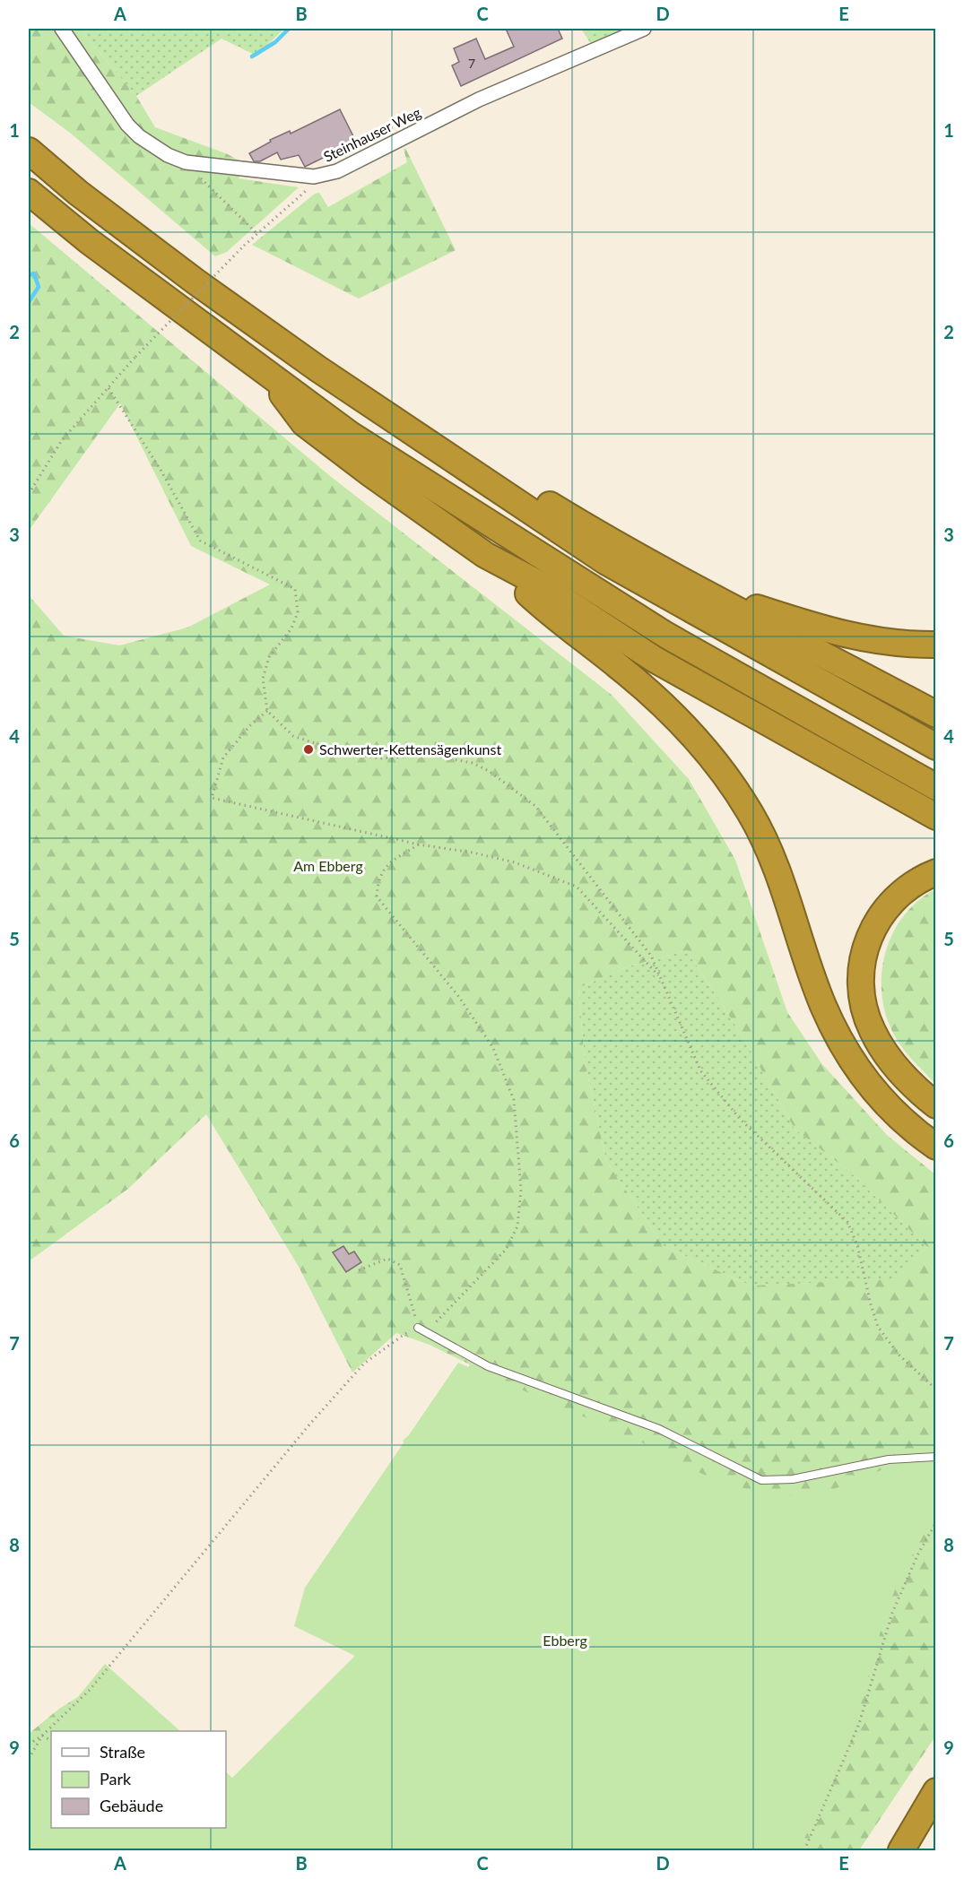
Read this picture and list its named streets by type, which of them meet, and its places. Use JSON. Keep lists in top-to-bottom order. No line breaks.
{"streets":{"street":["Steinhauser Weg"]},"parks":["Am Ebberg","Ebberg"],"places":["Schwerter-Kettensägenkunst"],"house_numbers":["7"],"legend":["Straße","Park","Gebäude"],"grid":{"columns":["A","B","C","D","E"],"rows":["1","2","3","4","5","6","7","8","9"]}}
